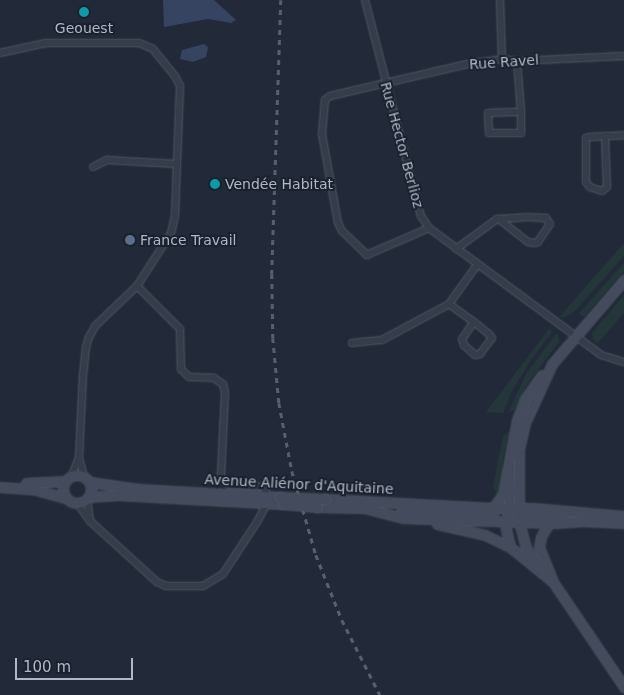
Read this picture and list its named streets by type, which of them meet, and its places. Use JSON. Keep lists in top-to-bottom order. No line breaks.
{"streets":{"main road":["Avenue Aliénor d'Aquitaine"],"street":["Rue Ravel","Rue Hector Berlioz"]},"crossings":[["Rue Ravel","Rue Hector Berlioz"]],"places":["Geouest","Vendée Habitat","France Travail"],"scale_bar":"100 m"}
